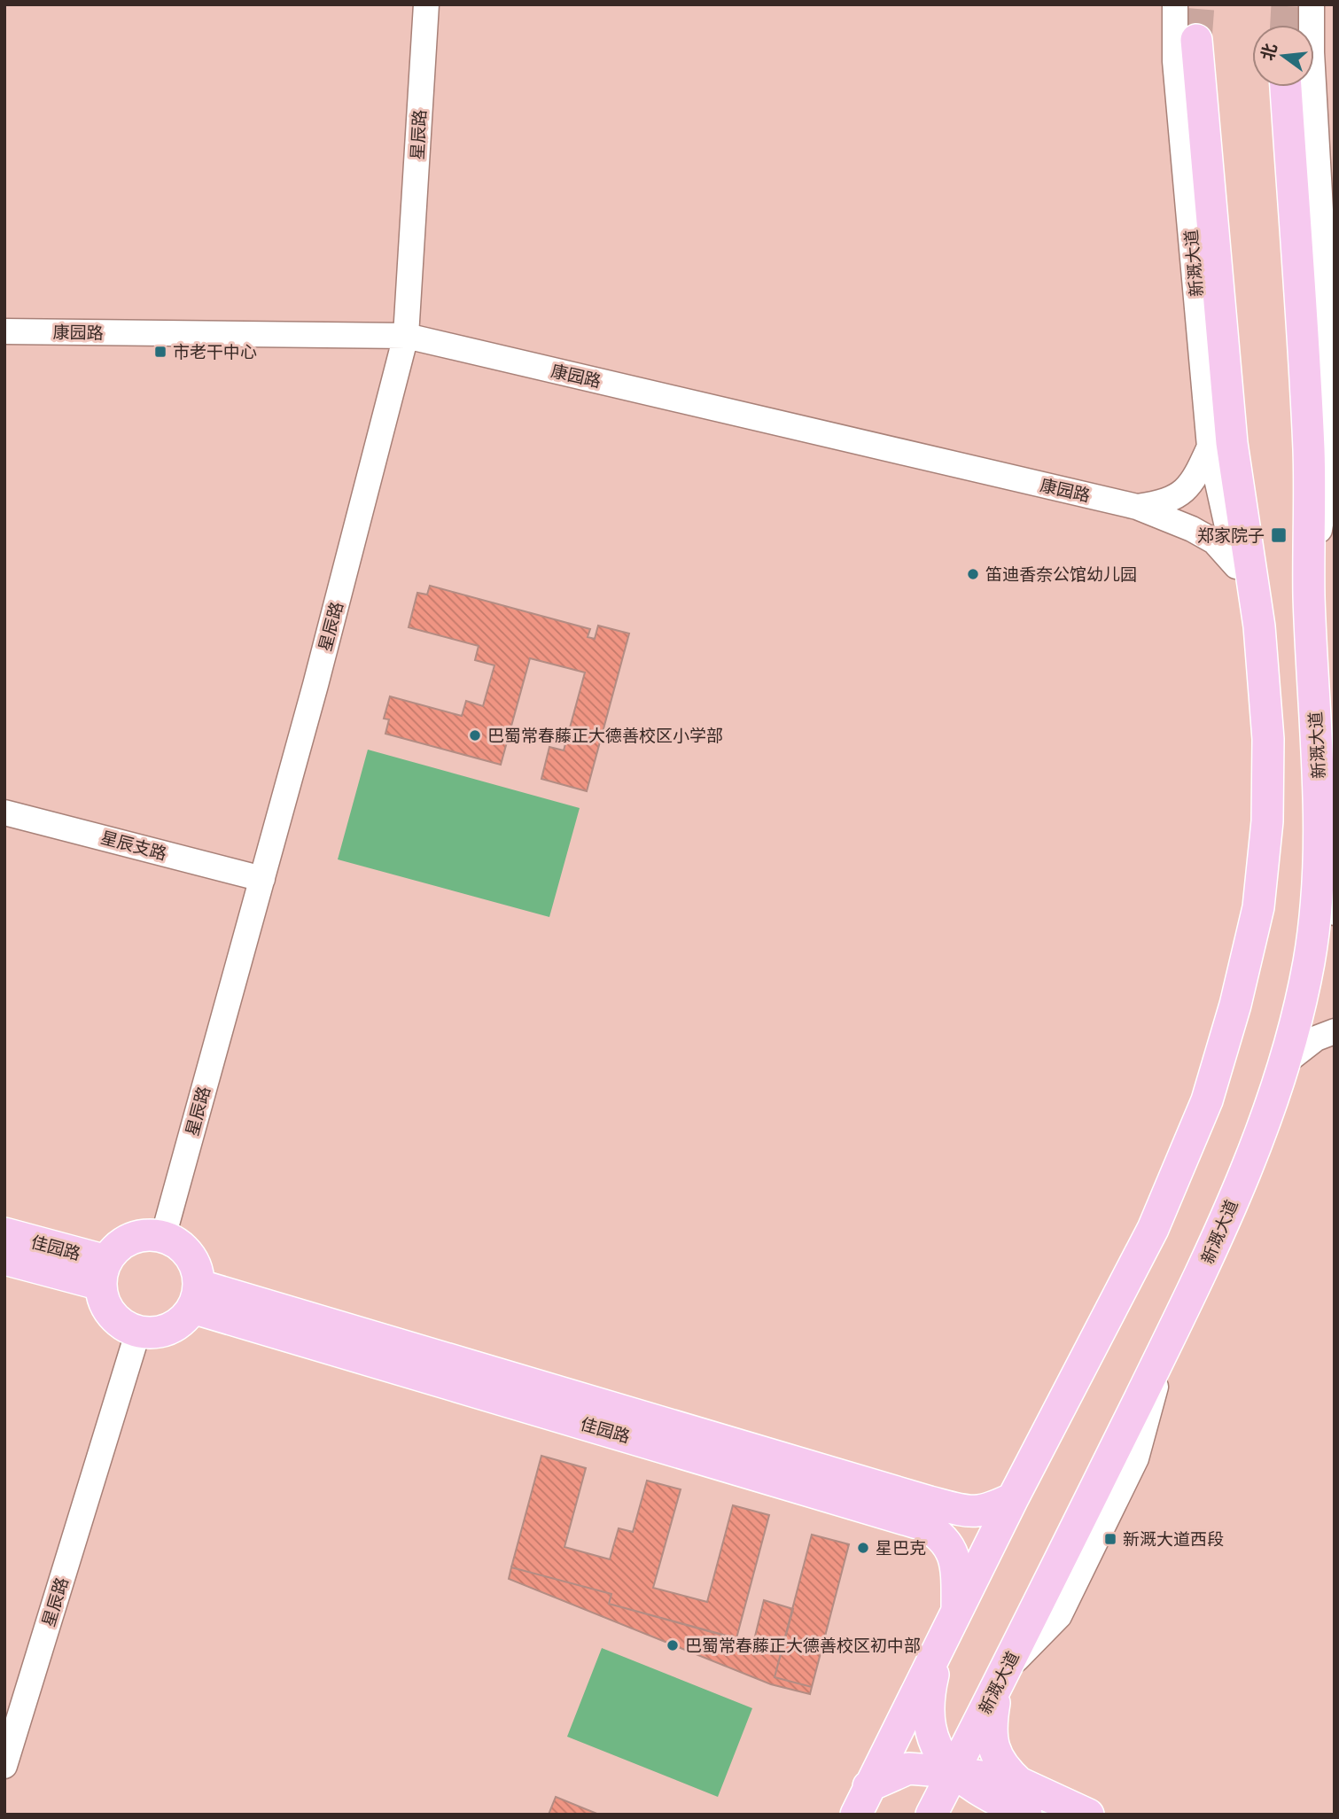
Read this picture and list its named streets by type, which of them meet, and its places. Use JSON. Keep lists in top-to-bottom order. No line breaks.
{"streets":{"main road":["新溉大道","佳园路"],"street":["星辰路","康园路","星辰支路"]},"crossings":[["星辰路","康园路"],["星辰路","星辰支路"],["星辰路","佳园路"],["新溉大道","佳园路"]],"places":{"transit":["市老干中心","郑家院子","新溉大道西段"],"other":["笛迪香奈公馆幼儿园","巴蜀常春藤正大德善校区小学部","星巴克","巴蜀常春藤正大德善校区初中部"]},"north":"left"}
